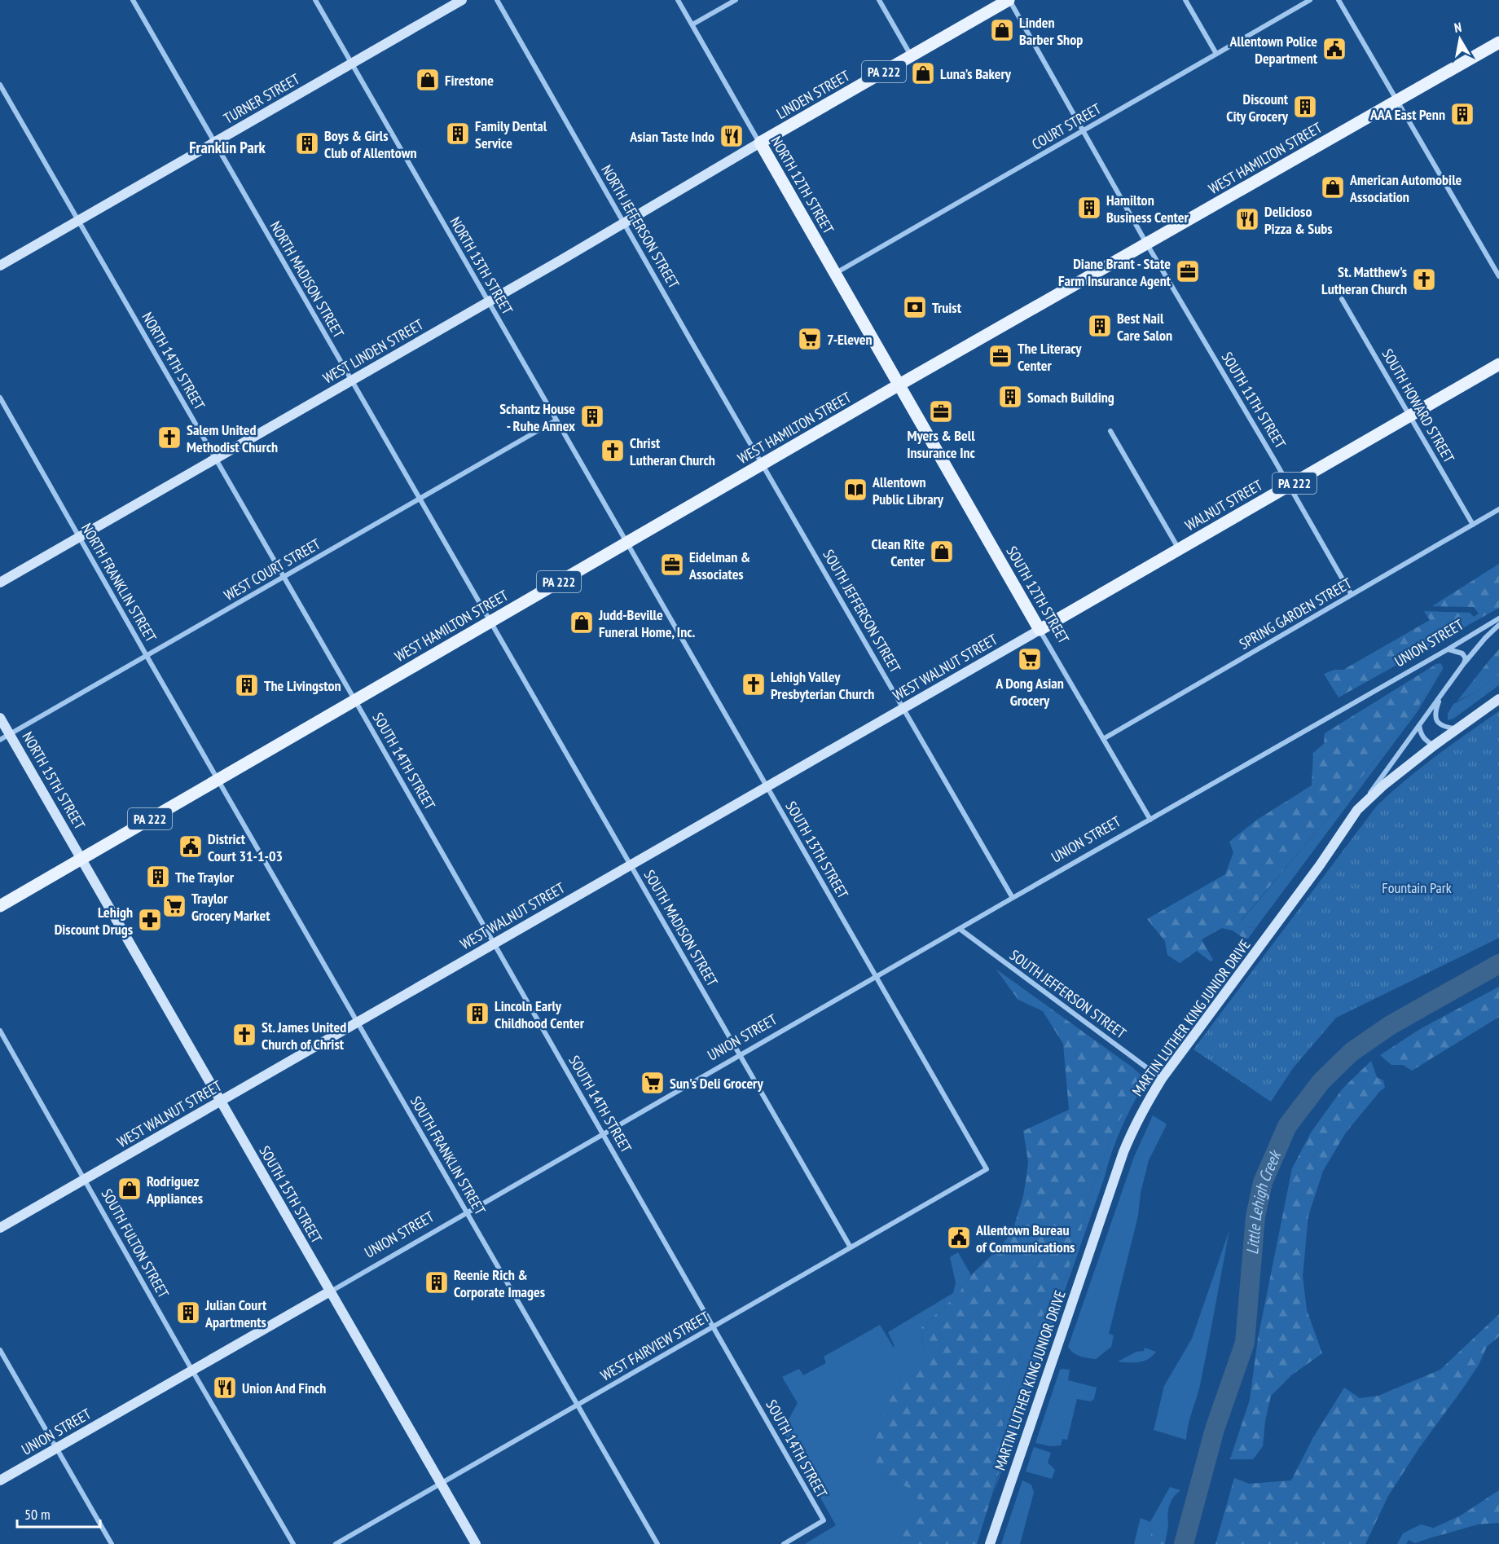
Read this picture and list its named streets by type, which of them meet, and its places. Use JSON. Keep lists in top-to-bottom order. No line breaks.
{"streets":{"main road":["PA 222","LINDEN STREET","WEST HAMILTON STREET","NORTH 12TH STREET","WALNUT STREET","SOUTH 12TH STREET"],"street":["TURNER STREET","COURT STREET","NORTH JEFFERSON STREET","NORTH 13TH STREET","NORTH MADISON STREET","WEST LINDEN STREET","NORTH 14TH STREET","SOUTH 11TH STREET","SOUTH HOWARD STREET","WEST COURT STREET","NORTH FRANKLIN STREET","SOUTH JEFFERSON STREET","SPRING GARDEN STREET","UNION STREET","WEST WALNUT STREET","SOUTH 14TH STREET","NORTH 15TH STREET","SOUTH 13TH STREET","SOUTH MADISON STREET","MARTIN LUTHER KING JUNIOR DRIVE","SOUTH FRANKLIN STREET","SOUTH 15TH STREET","SOUTH FULTON STREET","WEST FAIRVIEW STREET"]},"crossings":[["PA 222","WEST HAMILTON STREET"],["PA 222","NORTH 15TH STREET"],["PA 222","SOUTH 15TH STREET"],["LINDEN STREET","NORTH 12TH STREET"],["LINDEN STREET","WEST LINDEN STREET"],["LINDEN STREET","SOUTH 11TH STREET"],["TURNER STREET","NORTH 13TH STREET"],["TURNER STREET","NORTH MADISON STREET"],["TURNER STREET","NORTH 14TH STREET"],["COURT STREET","NORTH 12TH STREET"],["COURT STREET","SOUTH 11TH STREET"],["WEST HAMILTON STREET","NORTH 12TH STREET"],["WEST HAMILTON STREET","NORTH JEFFERSON STREET"],["WEST HAMILTON STREET","NORTH 13TH STREET"],["WEST HAMILTON STREET","NORTH MADISON STREET"],["WEST HAMILTON STREET","NORTH 14TH STREET"],["WEST HAMILTON STREET","SOUTH 11TH STREET"],["WEST HAMILTON STREET","NORTH FRANKLIN STREET"],["WEST HAMILTON STREET","SOUTH 12TH STREET"],["WEST HAMILTON STREET","SOUTH JEFFERSON STREET"],["WEST HAMILTON STREET","SOUTH 14TH STREET"],["WEST HAMILTON STREET","NORTH 15TH STREET"],["WEST HAMILTON STREET","SOUTH 13TH STREET"],["WEST HAMILTON STREET","SOUTH MADISON STREET"],["WEST HAMILTON STREET","SOUTH FRANKLIN STREET"],["WEST HAMILTON STREET","SOUTH 15TH STREET"],["NORTH 12TH STREET","WEST LINDEN STREET"],["NORTH 12TH STREET","SOUTH 12TH STREET"],["NORTH JEFFERSON STREET","WEST LINDEN STREET"],["NORTH JEFFERSON STREET","SOUTH JEFFERSON STREET"],["NORTH 13TH STREET","WEST LINDEN STREET"],["NORTH 13TH STREET","WEST COURT STREET"],["NORTH 13TH STREET","SOUTH 13TH STREET"],["NORTH MADISON STREET","WEST LINDEN STREET"],["NORTH MADISON STREET","WEST COURT STREET"],["NORTH MADISON STREET","SOUTH MADISON STREET"],["WEST LINDEN STREET","NORTH 14TH STREET"],["WEST LINDEN STREET","NORTH FRANKLIN STREET"],["NORTH 14TH STREET","WEST COURT STREET"],["NORTH 14TH STREET","SOUTH 14TH STREET"],["SOUTH 11TH STREET","WALNUT STREET"],["SOUTH 11TH STREET","SPRING GARDEN STREET"],["SOUTH HOWARD STREET","WALNUT STREET"],["SOUTH HOWARD STREET","SPRING GARDEN STREET"],["WALNUT STREET","SOUTH 12TH STREET"],["WALNUT STREET","WEST WALNUT STREET"],["WEST COURT STREET","NORTH FRANKLIN STREET"],["WEST COURT STREET","NORTH 15TH STREET"],["NORTH FRANKLIN STREET","SOUTH FRANKLIN STREET"],["SOUTH 12TH STREET","SPRING GARDEN STREET"],["SOUTH 12TH STREET","UNION STREET"],["SOUTH 12TH STREET","WEST WALNUT STREET"],["SOUTH JEFFERSON STREET","UNION STREET"],["SOUTH JEFFERSON STREET","WEST WALNUT STREET"],["SOUTH JEFFERSON STREET","MARTIN LUTHER KING JUNIOR DRIVE"],["UNION STREET","SOUTH 14TH STREET"],["UNION STREET","SOUTH 13TH STREET"],["UNION STREET","SOUTH MADISON STREET"],["UNION STREET","SOUTH FRANKLIN STREET"],["UNION STREET","SOUTH 15TH STREET"],["UNION STREET","SOUTH FULTON STREET"],["WEST WALNUT STREET","SOUTH 14TH STREET"],["WEST WALNUT STREET","SOUTH 13TH STREET"],["WEST WALNUT STREET","SOUTH MADISON STREET"],["WEST WALNUT STREET","SOUTH FRANKLIN STREET"],["WEST WALNUT STREET","SOUTH 15TH STREET"],["WEST WALNUT STREET","SOUTH FULTON STREET"],["SOUTH 14TH STREET","WEST FAIRVIEW STREET"],["NORTH 15TH STREET","SOUTH 15TH STREET"],["SOUTH 13TH STREET","WEST FAIRVIEW STREET"],["SOUTH MADISON STREET","WEST FAIRVIEW STREET"],["SOUTH FRANKLIN STREET","WEST FAIRVIEW STREET"],["SOUTH 15TH STREET","WEST FAIRVIEW STREET"]],"districts":["Franklin Park"],"water":["Little Lehigh Creek"],"parks":["Fountain Park"],"places":{"shop":["Linden Barber Shop","Luna's Bakery","Firestone","American Automobile Association","Clean Rite Center","Judd-Beville Funeral Home, Inc.","Rodriguez Appliances"],"public building":["Allentown Police Department","District Court 31-1-03","Allentown Bureau of Communications"],"building":["Discount City Grocery","AAA East Penn","Family Dental Service","Boys & Girls Club of Allentown","Hamilton Business Center","Best Nail Care Salon","Somach Building","Schantz House - Ruhe Annex","The Livingston","The Traylor","Lincoln Early Childhood Center","Reenie Rich & Corporate Images","Julian Court Apartments"],"restaurant":["Asian Taste Indo","Delicioso Pizza & Subs","Union And Finch"],"office":["Diane Brant - State Farm Insurance Agent","The Literacy Center","Myers & Bell Insurance Inc","Eidelman & Associates"],"church":["St. Matthew's Lutheran Church","Salem United Methodist Church","Christ Lutheran Church","Lehigh Valley Presbyterian Church","St. James United Church of Christ"],"bank":["Truist"],"supermarket":["7-Eleven","A Dong Asian Grocery","Traylor Grocery Market","Sun's Deli Grocery"],"library":["Allentown Public Library"],"pharmacy":["Lehigh Discount Drugs"]},"scale_bar":"50 m","north":"top"}
